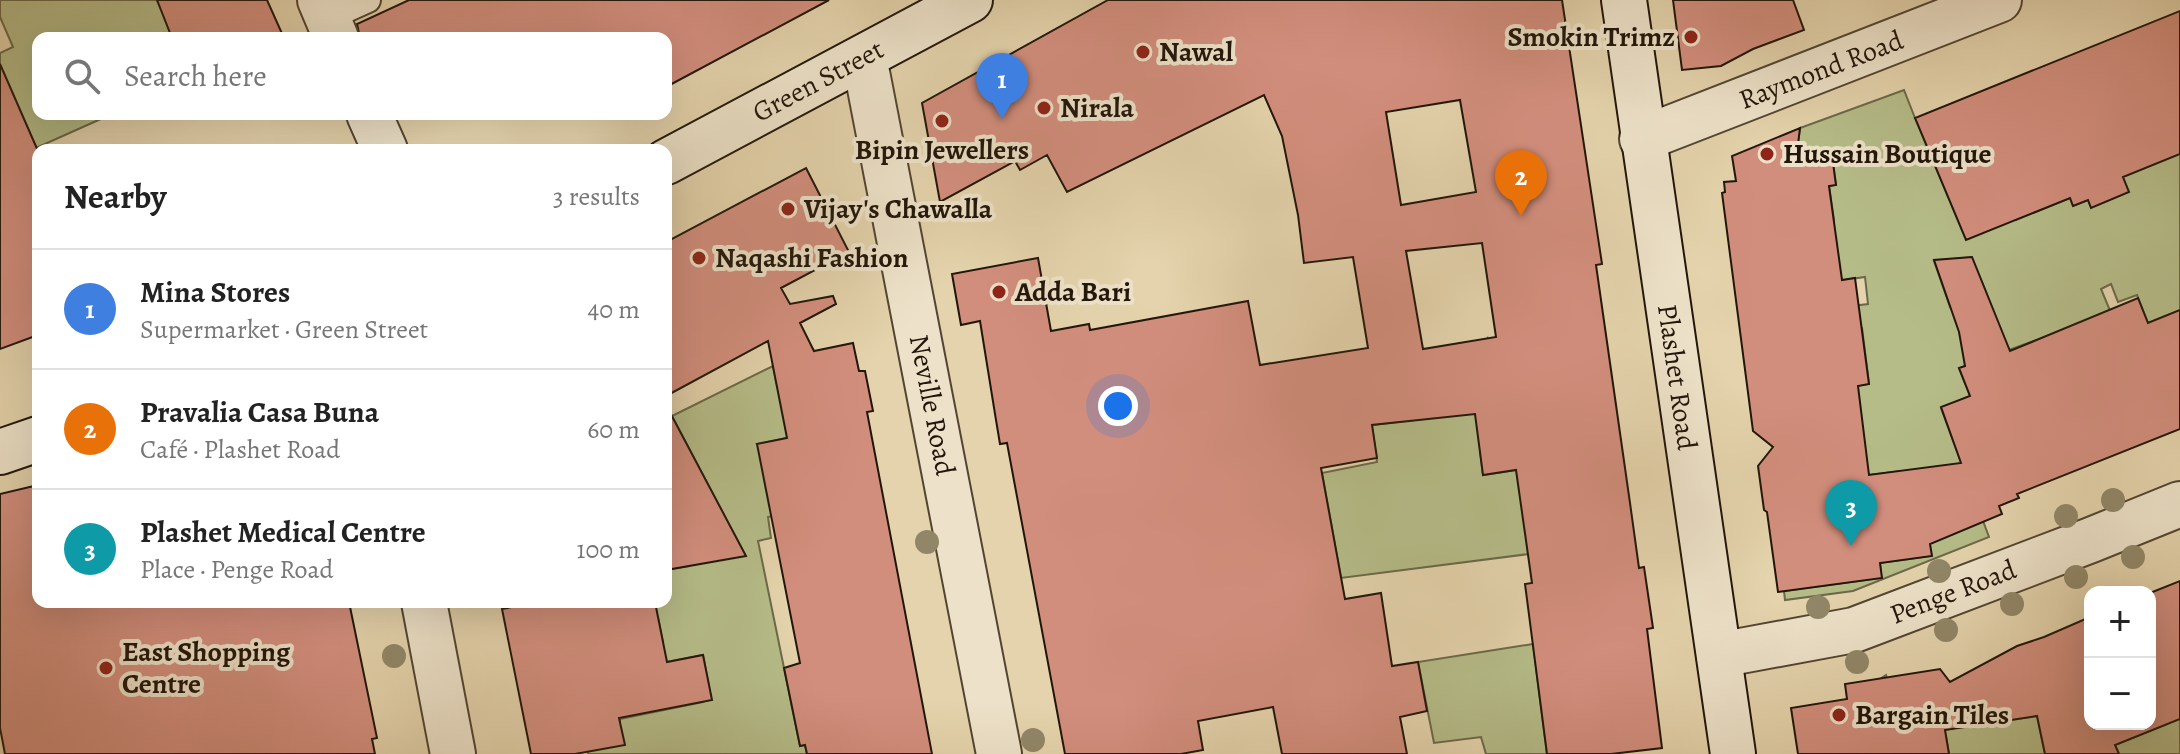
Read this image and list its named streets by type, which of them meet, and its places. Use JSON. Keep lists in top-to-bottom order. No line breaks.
{"streets":{"street":["Raymond Road","Green Street","Plashet Road","Neville Road","Penge Road"]},"crossings":[["Raymond Road","Plashet Road"],["Green Street","Neville Road"],["Plashet Road","Penge Road"]],"places":["Smokin Trimz","Nawal","Nirala","Bipin Jewellers","Hussain Boutique","Vijay's Chawalla","Naqashi Fashion","Adda Bari","East Shopping Centre","Bargain Tiles"],"page":{"search":"Search here","pins":["1","2","3"],"heading":["Nearby","3 results"],"list":[{"mark":"1","name":"Mina Stores","note":"Supermarket · Green Street","value":"40 m"},{"mark":"2","name":"Pravalia Casa Buna","note":"Café · Plashet Road","value":"60 m"},{"mark":"3","name":"Plashet Medical Centre","note":"Place · Penge Road","value":"100 m"}],"map_buttons":["+","−"]}}
